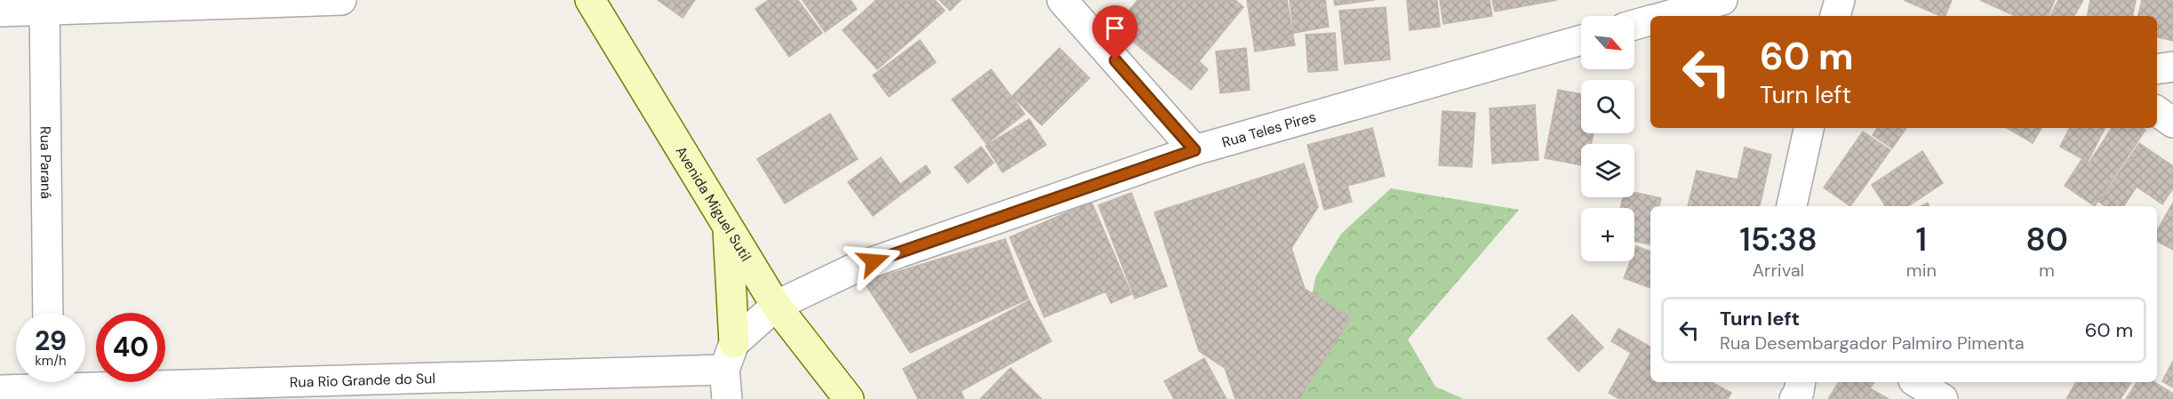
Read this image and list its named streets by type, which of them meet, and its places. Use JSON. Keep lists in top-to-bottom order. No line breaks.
{"streets":{"main road":["Avenida Miguel Sutil"],"street":["Rua Teles Pires","Rua Paraná","Rua Rio Grande do Sul"]},"crossings":[["Rua Teles Pires","Avenida Miguel Sutil"]],"north":"bottom right","page":{"map_buttons":"+","turn":["60 m","Turn left"],"eta":["15:38","Arrival","1","min","80","m"],"list":[{"name":"Turn left","note":"Rua Desembargador Palmiro Pimenta","value":"60 m"}],"speed":"29 km/h","limit":"40"}}
